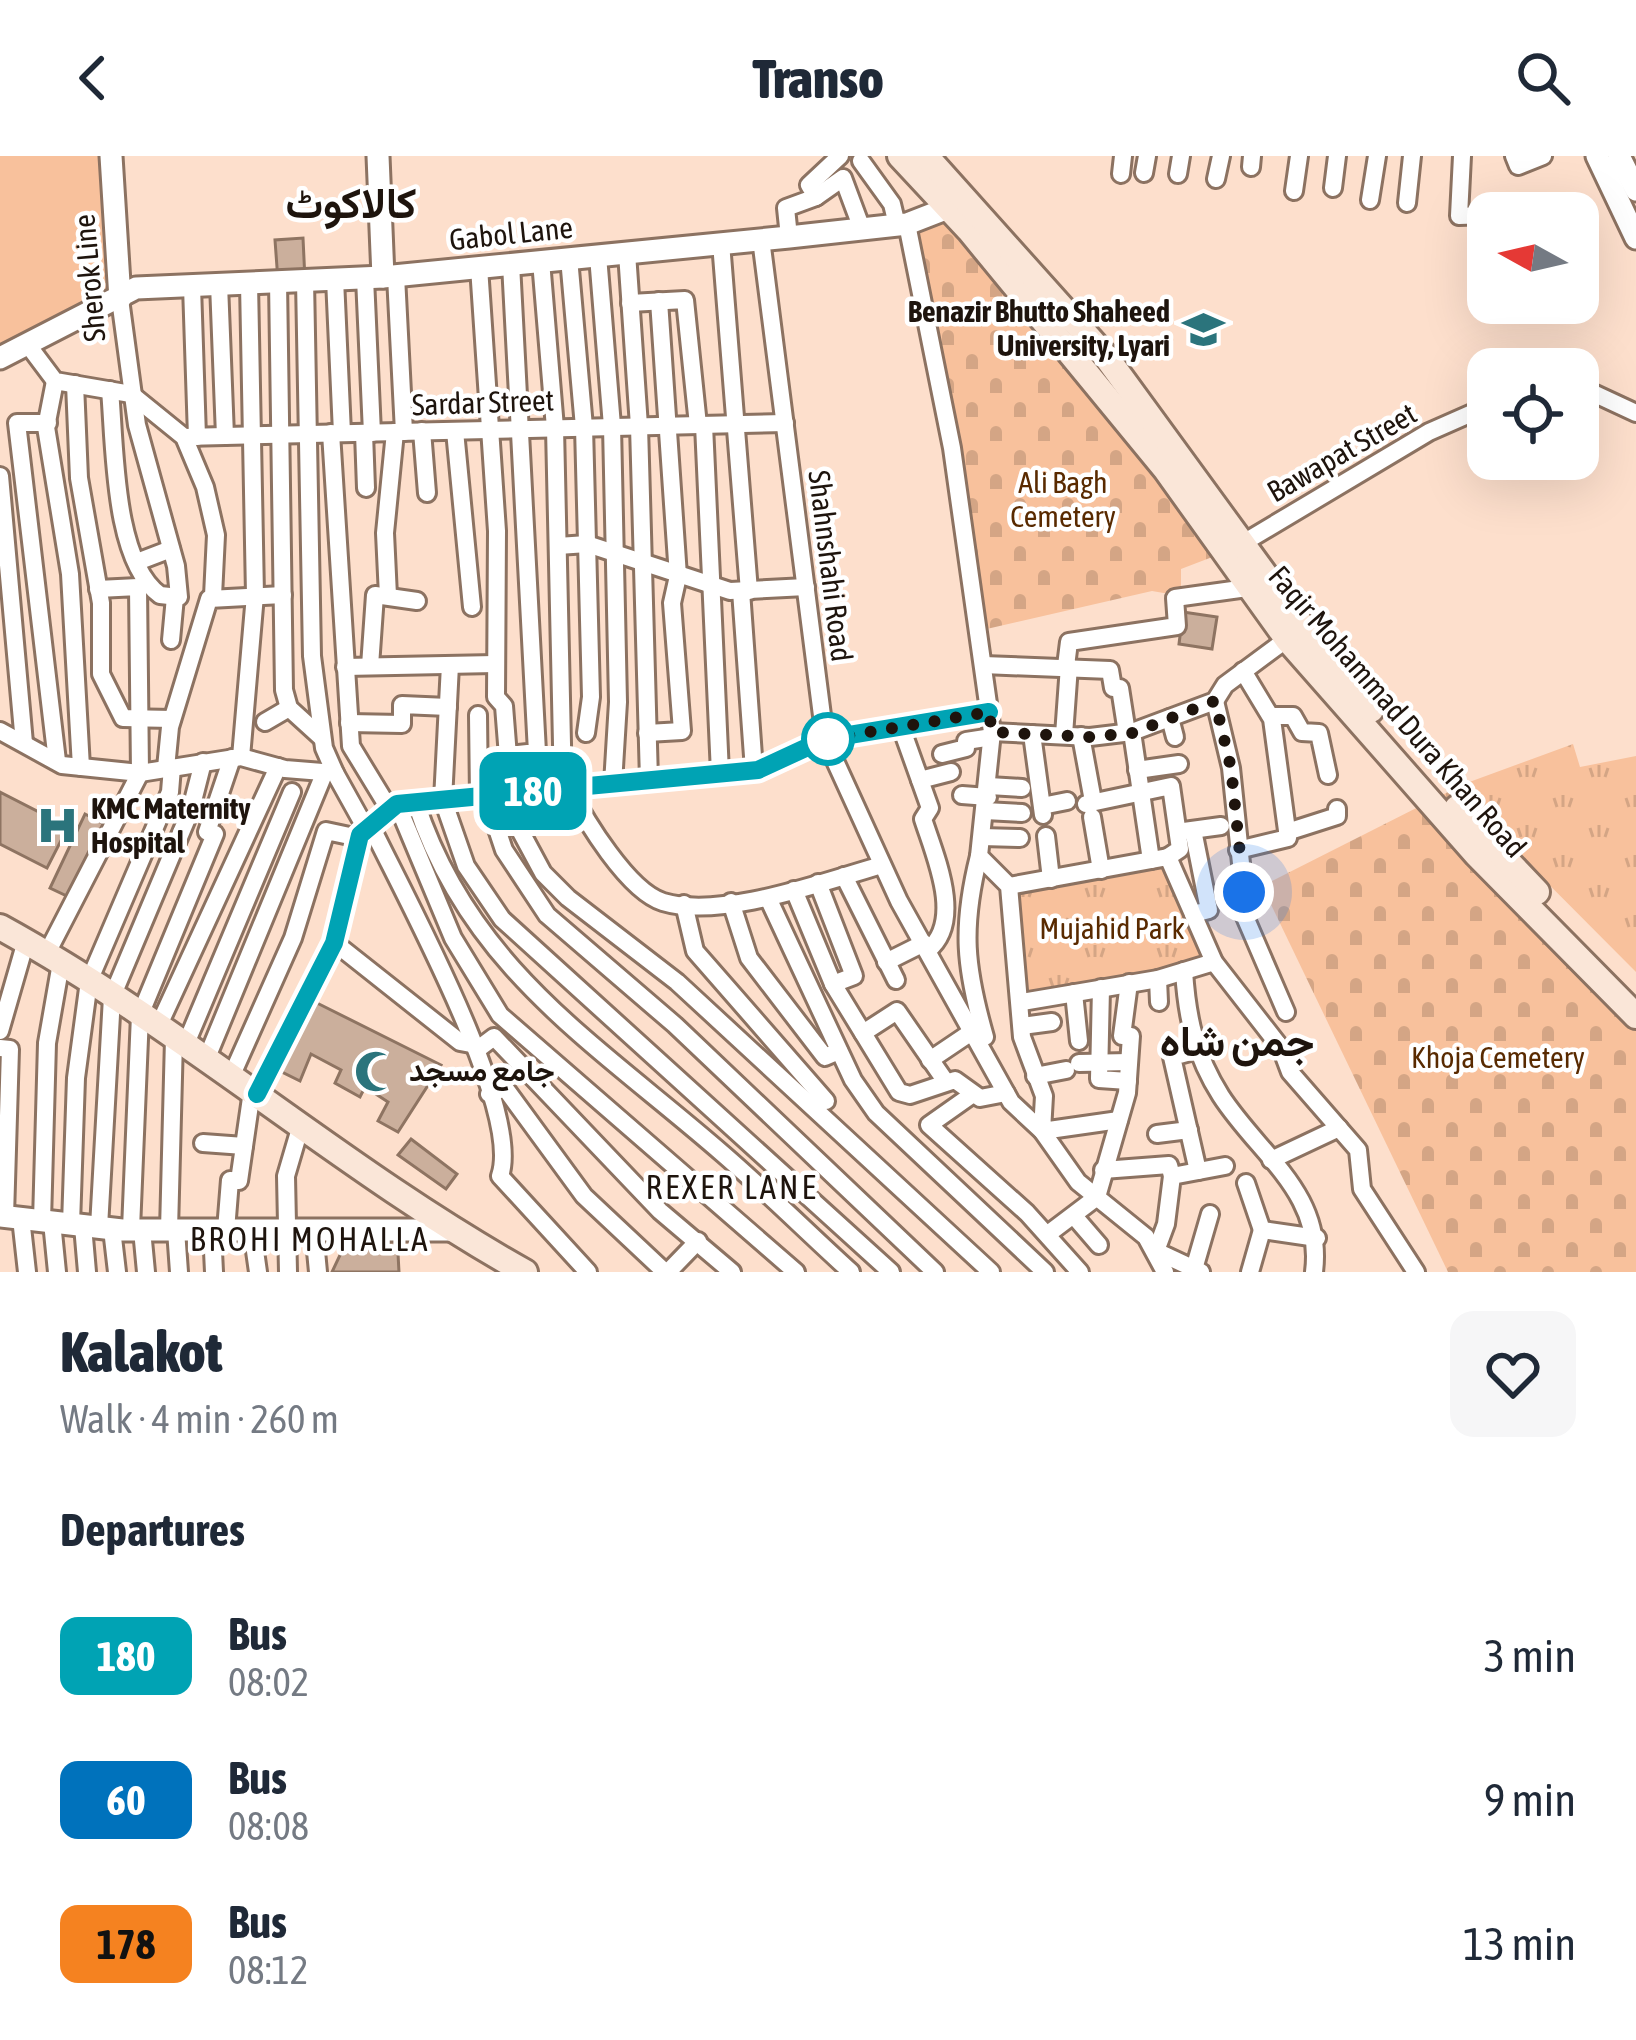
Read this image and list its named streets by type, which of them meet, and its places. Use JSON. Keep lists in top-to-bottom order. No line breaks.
{"streets":{"main road":["Faqir Mohammad Dura Khan Road"],"street":["Gabol Lane","Sherok Line","Sardar Street","Bawapat Street","Shahnshahi Road"]},"crossings":[["Gabol Lane","Sherok Line"],["Gabol Lane","Shahnshahi Road"],["Gabol Lane","Faqir Mohammad Dura Khan Road"],["Sardar Street","Shahnshahi Road"],["Bawapat Street","Faqir Mohammad Dura Khan Road"]],"districts":["کالاکوٹ","جمن شاہ","REXER LANE","BROHI MOHALLA"],"parks":["Ali Bagh Cemetery","Mujahid Park","Khoja Cemetery"],"places":{"school or university":["Benazir Bhutto Shaheed University, Lyari"],"hospital":["KMC Maternity Hospital"],"mosque":["جامع مسجد"]},"lines":["bus line 180"],"north":"left","page":{"header":"Transo","on_map":"180","heading":[["Kalakot","Walk · 4 min · 260 m"],"Departures"],"list":[{"mark":"180","name":"Bus","note":"08:02","value":"3 min"},{"mark":"60","name":"Bus","note":"08:08","value":"9 min"},{"mark":"178","name":"Bus","note":"08:12","value":"13 min"}]}}
